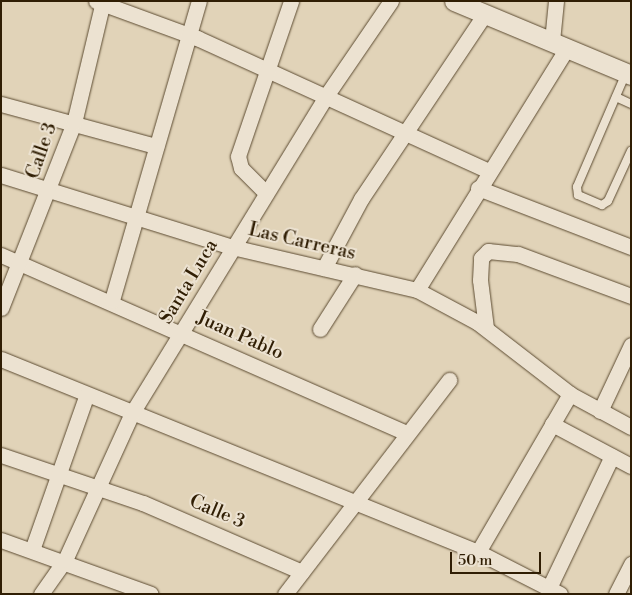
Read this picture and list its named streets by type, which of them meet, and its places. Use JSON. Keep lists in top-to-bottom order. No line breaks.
{"streets":{"street":["Calle 3","Las Carreras","Santa Luca","Juan Pablo"]},"crossings":[["Calle 3","Las Carreras"],["Calle 3","Santa Luca"],["Calle 3","Juan Pablo"],["Las Carreras","Santa Luca"],["Santa Luca","Juan Pablo"]],"scale_bar":"50 m"}
